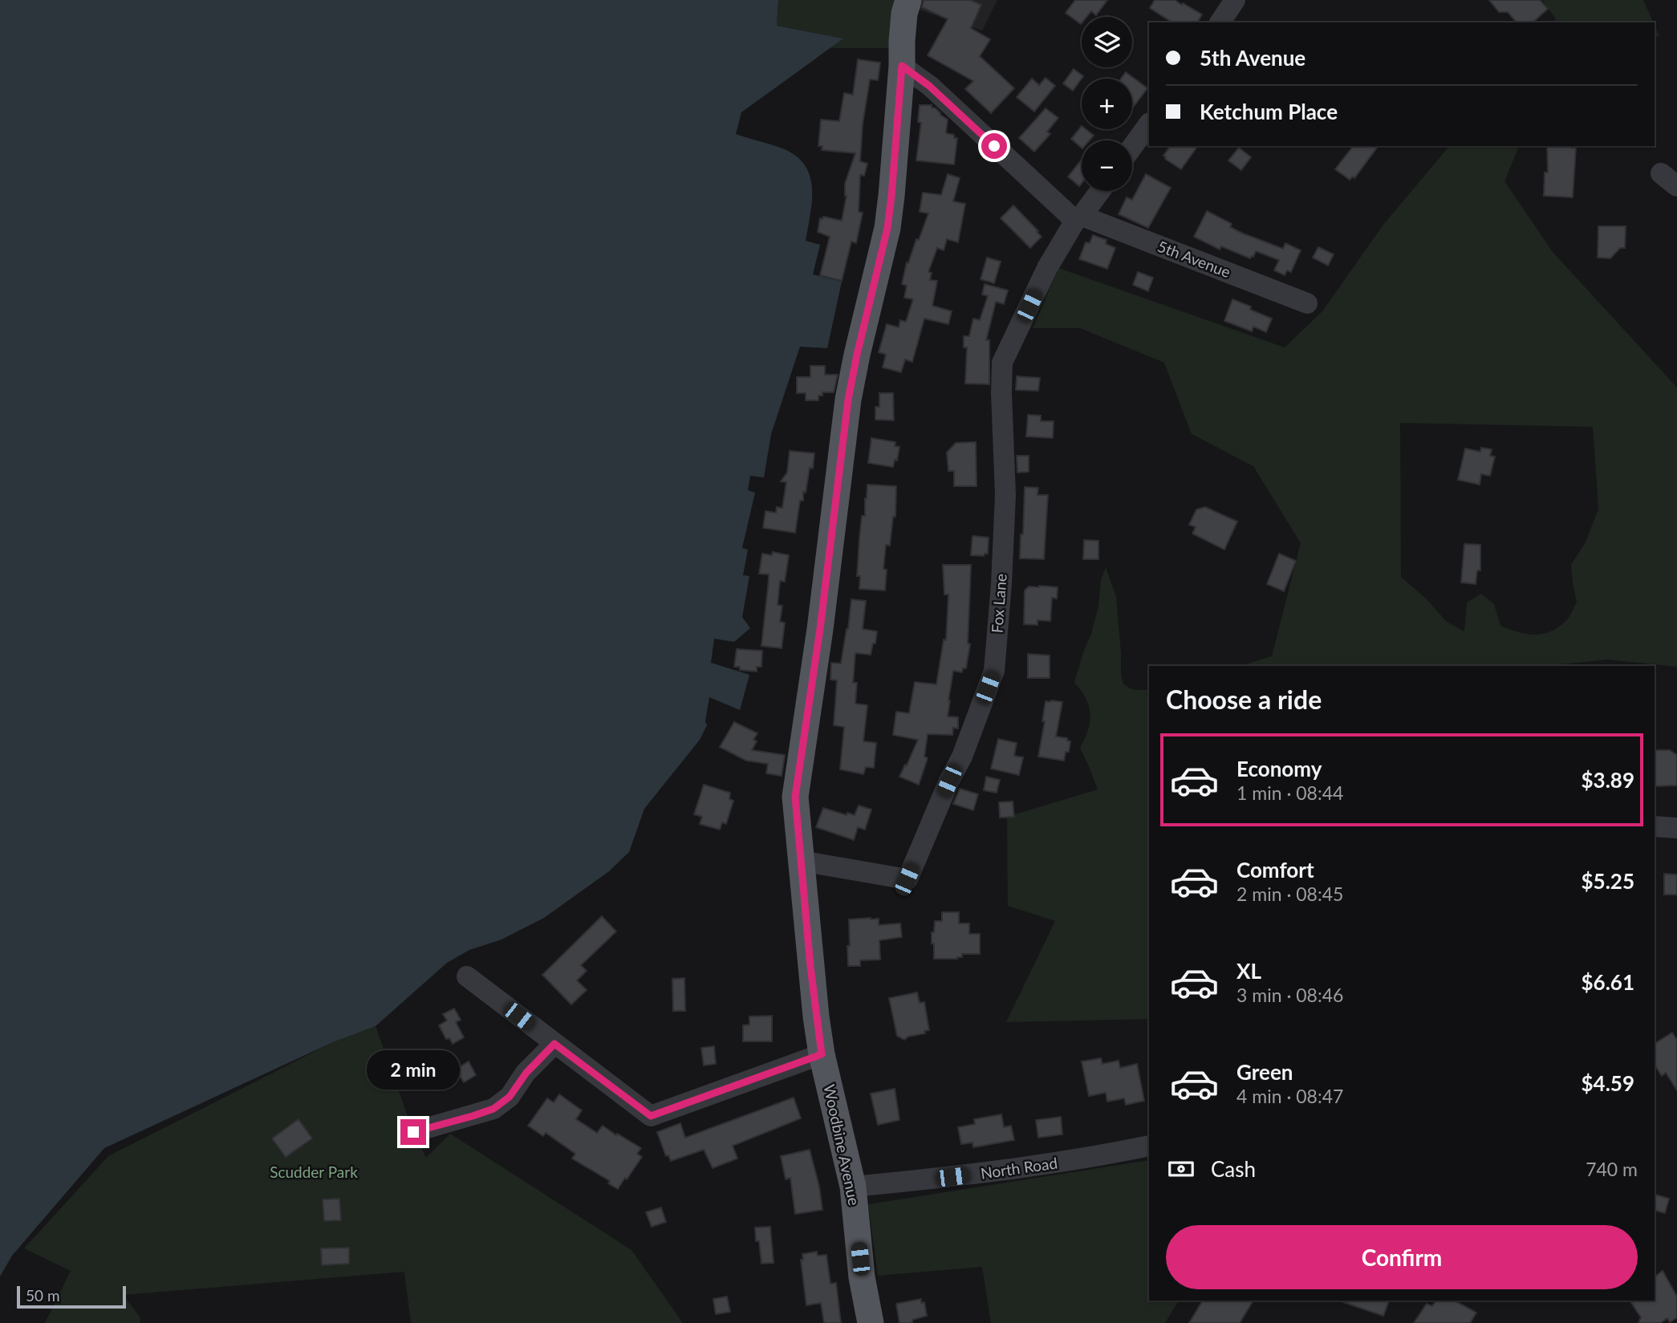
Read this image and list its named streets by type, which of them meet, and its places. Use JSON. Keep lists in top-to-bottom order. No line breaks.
{"streets":{"main road":["Woodbine Avenue"],"street":["5th Avenue","Fox Lane","North Road"]},"crossings":[["5th Avenue","Fox Lane"],["5th Avenue","Woodbine Avenue"],["Fox Lane","Woodbine Avenue"],["Woodbine Avenue","North Road"]],"parks":["Scudder Park"],"scale_bar":"50 m","page":{"map_buttons":["+","−"],"banner":["5th Avenue","Ketchum Place"],"heading":"Choose a ride","list":[{"name":"Economy","note":"1 min · 08:44","value":"$3.89"},{"name":"Comfort","note":"2 min · 08:45","value":"$5.25"},{"name":"XL","note":"3 min · 08:46","value":"$6.61"},{"name":"Green","note":"4 min · 08:47","value":"$4.59"}],"bubble":"2 min","pay":["Cash","740 m"],"buttons":"Confirm","scale":"50 m"}}
